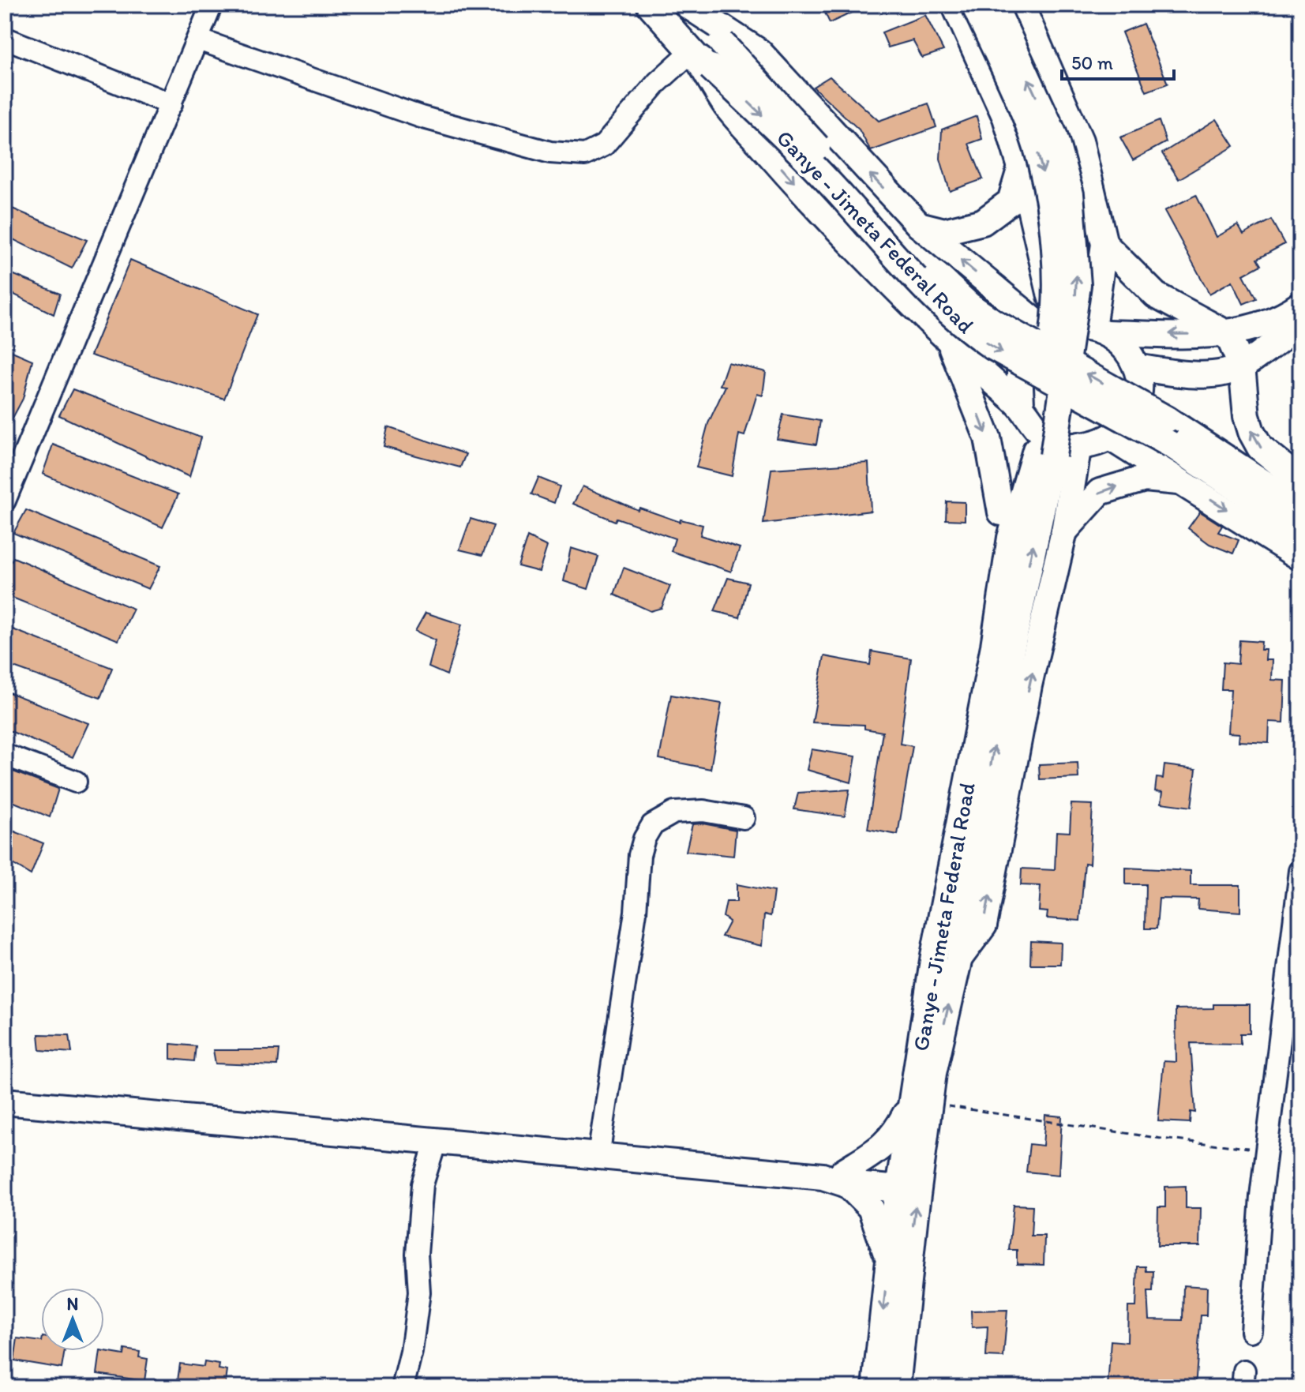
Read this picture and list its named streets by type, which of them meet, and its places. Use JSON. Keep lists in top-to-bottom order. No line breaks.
{"streets":{"main road":["Ganye - Jimeta Federal Road"]},"scale_bar":"50 m","north":"top"}
